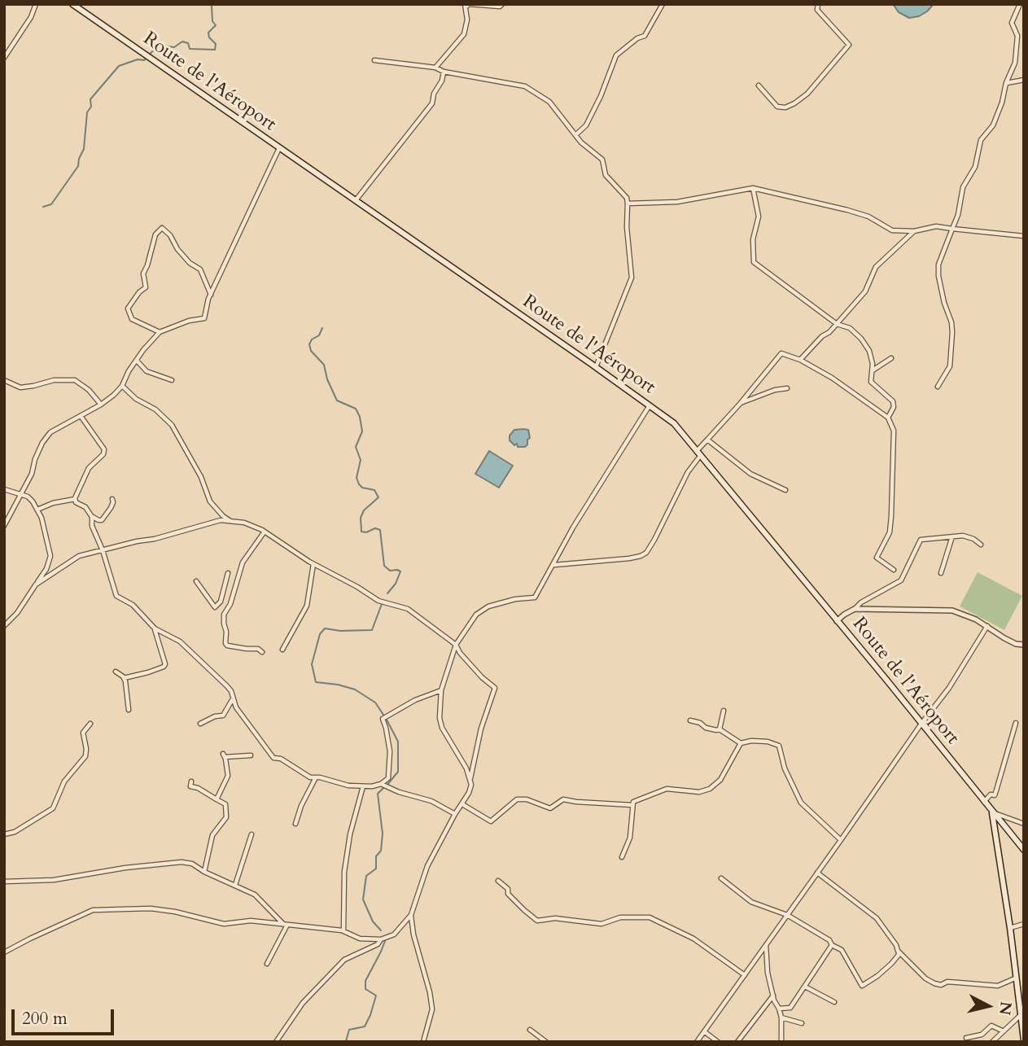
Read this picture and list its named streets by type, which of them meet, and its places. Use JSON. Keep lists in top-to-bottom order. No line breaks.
{"streets":{"main road":["Route de l'Aéroport"]},"scale_bar":"200 m","north":"right"}
